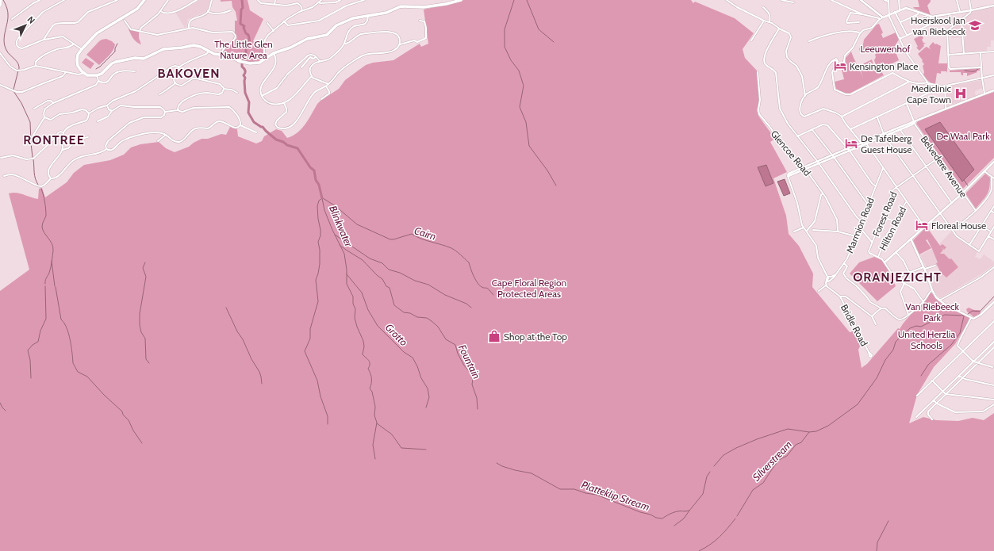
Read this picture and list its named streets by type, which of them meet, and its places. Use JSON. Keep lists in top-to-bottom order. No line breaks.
{"streets":{"street":["Glencoe Road","Belvedere Avenue","Forest Road","Marmion Road","Hilton Road","Bridle Road"]},"crossings":[["Belvedere Avenue","Forest Road"],["Forest Road","Hilton Road"]],"districts":["BAKOVEN","RONTREE","ORANJEZICHT"],"water":["Blinkwater","Cairn","Grotto","Fountain","Silverstream","Platteklip Stream"],"parks":["The Little Glen Nature Area","Leeuwenhof","De Waal Park","Cape Floral Region Protected Areas","Van Riebeeck Park","United Herzlia Schools"],"places":{"school or university":["Hoërskool Jan van Riebeeck"],"hotel":["Kensington Place","De Tafelberg Guest House","Floreal House"],"hospital":["Mediclinic Cape Town"],"shop":["Shop at the Top"]},"north":"top right"}
